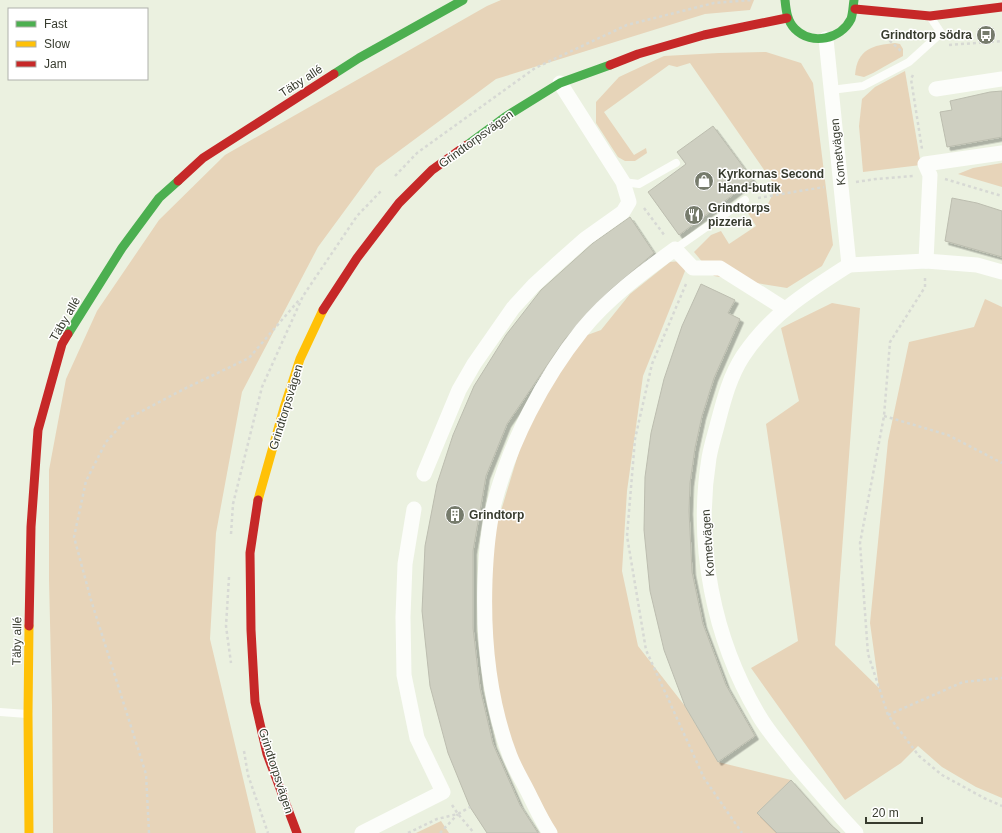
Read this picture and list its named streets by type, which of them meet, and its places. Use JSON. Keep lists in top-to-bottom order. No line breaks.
{"streets":{"street":["Täby allé","Grindtorpsvägen","Kometvägen"]},"places":{"bus stop":["Grindtorp södra"],"shop":["Kyrkornas Second Hand-butik"],"restaurant":["Grindtorps pizzeria"],"building":["Grindtorp"]},"legend":["Fast","Slow","Jam"],"scale_bar":"20 m"}
